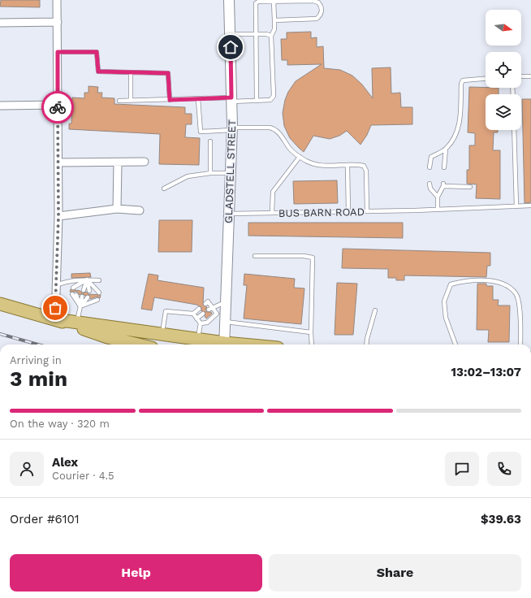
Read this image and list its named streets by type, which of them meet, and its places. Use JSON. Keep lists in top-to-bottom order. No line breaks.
{"streets":{"street":["GLADSTELL STREET"],"lane":["BUS BARN ROAD"]},"crossings":[["GLADSTELL STREET","BUS BARN ROAD"]],"north":"right","page":{"heading":["3 min","Arriving in","13:02–13:07"],"panel":["Alex","Courier · 4.5","Order #6101","$39.63"],"bar":"On the way · 320 m","buttons":["Help","Share"]}}
